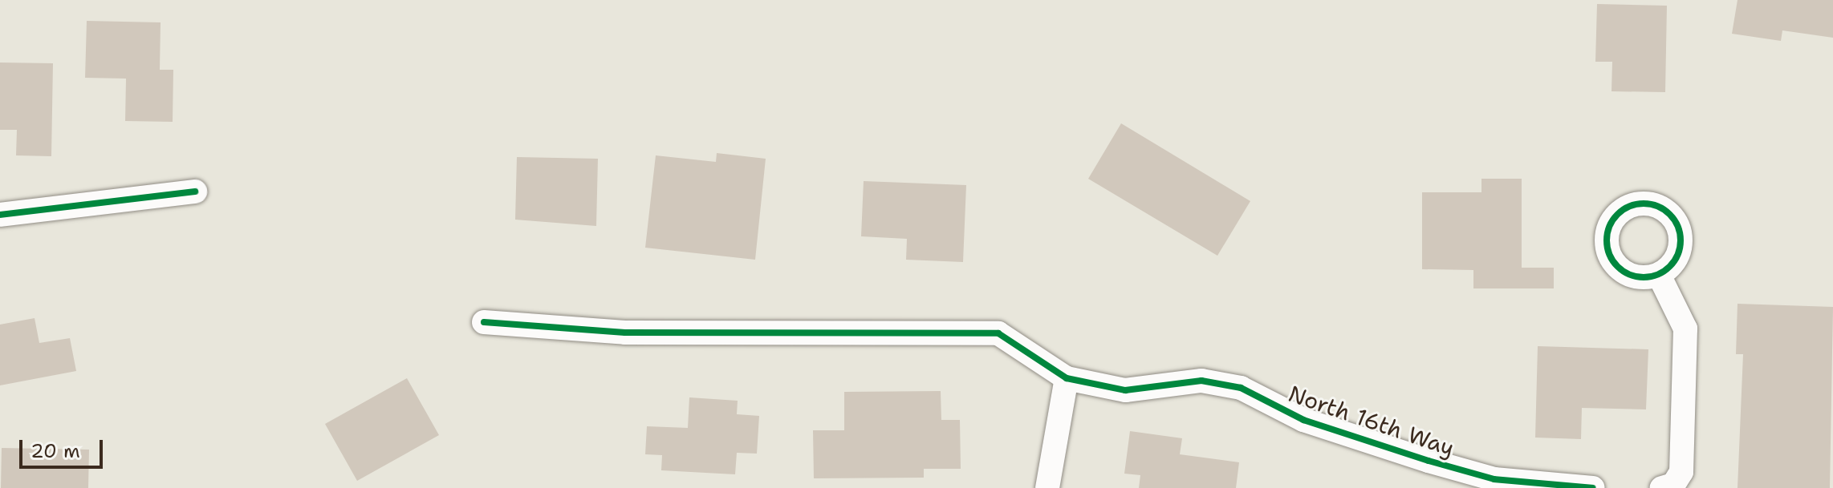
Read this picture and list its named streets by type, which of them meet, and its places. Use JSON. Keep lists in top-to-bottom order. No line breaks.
{"streets":{"street":["North 16th Way"]},"scale_bar":"20 m"}
